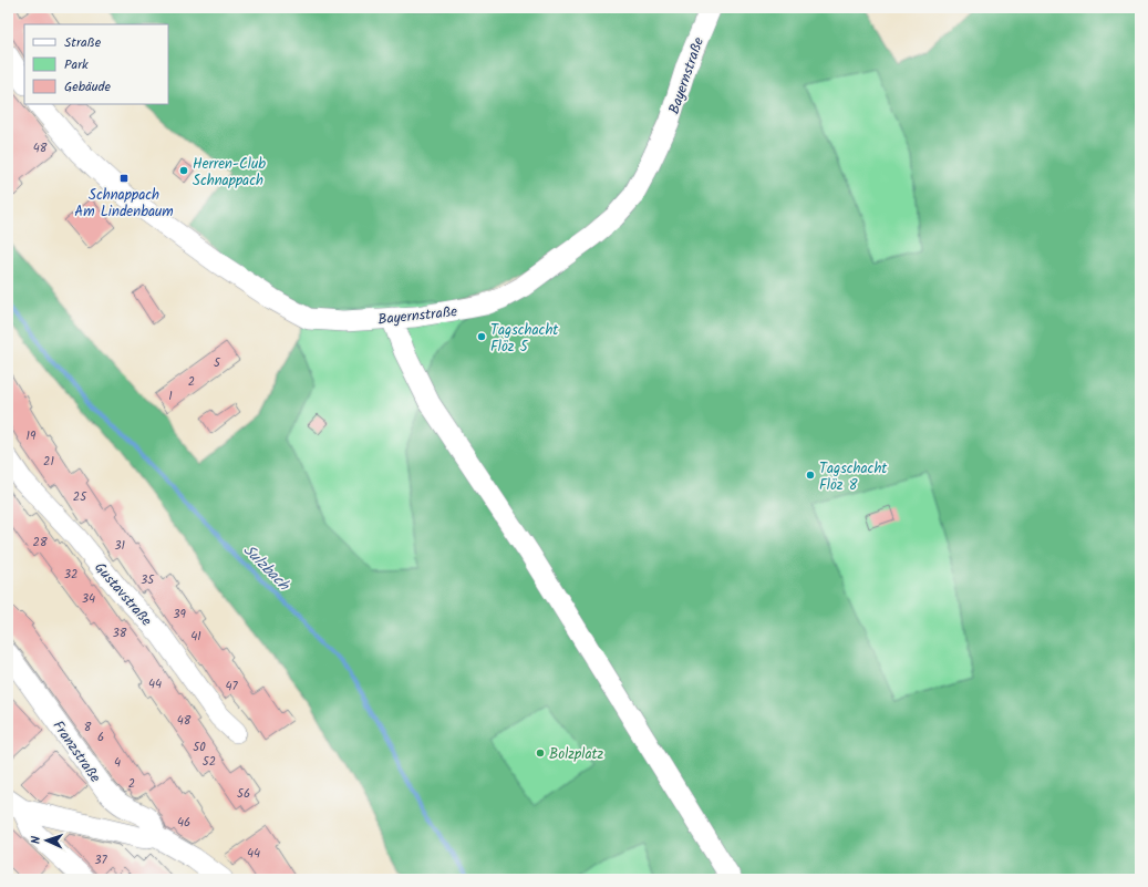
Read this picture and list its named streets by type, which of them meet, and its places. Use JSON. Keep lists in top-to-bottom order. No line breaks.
{"streets":{"street":["Bayernstraße","Gustavstraße","Franzstraße"]},"water":["Sulzbach"],"places":{"other":["Herren-Club Schnappach","Tagschacht Flöz 5","Tagschacht Flöz 8","Bolzplatz"],"transit":["Schnappach Am Lindenbaum"]},"house_numbers":["48","5","2","1","19","21","25","28","31","32","35","34","39","38","41","44","47","48","8","6","50","52","4","2","56","46","44","37"],"legend":["Straße","Park","Gebäude"],"north":"left"}
